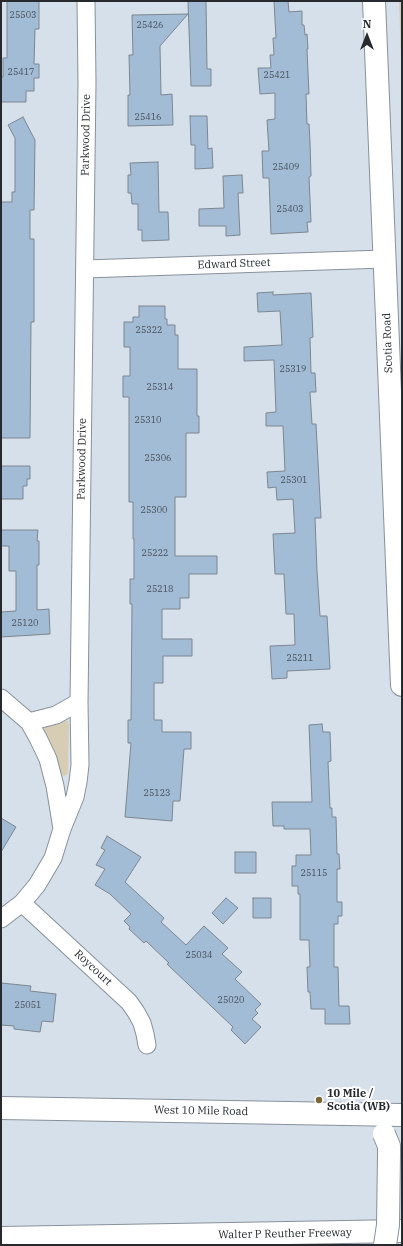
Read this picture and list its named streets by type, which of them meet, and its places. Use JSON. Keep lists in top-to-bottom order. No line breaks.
{"streets":{"main road":["Scotia Road","West 10 Mile Road","Walter P Reuther Freeway"],"street":["Parkwood Drive","Edward Street","Roycourt"]},"crossings":[["Parkwood Drive","Edward Street"],["Parkwood Drive","Roycourt"],["Edward Street","Scotia Road"]],"places":["10 Mile / Scotia (WB)"],"house_numbers":["25503","25426","25417","25421","25416","25409","25403","25322","25319","25314","25310","25306","25301","25300","25222","25218","25120","25211","25123","25115","25034","25020","25051"],"north":"top"}
